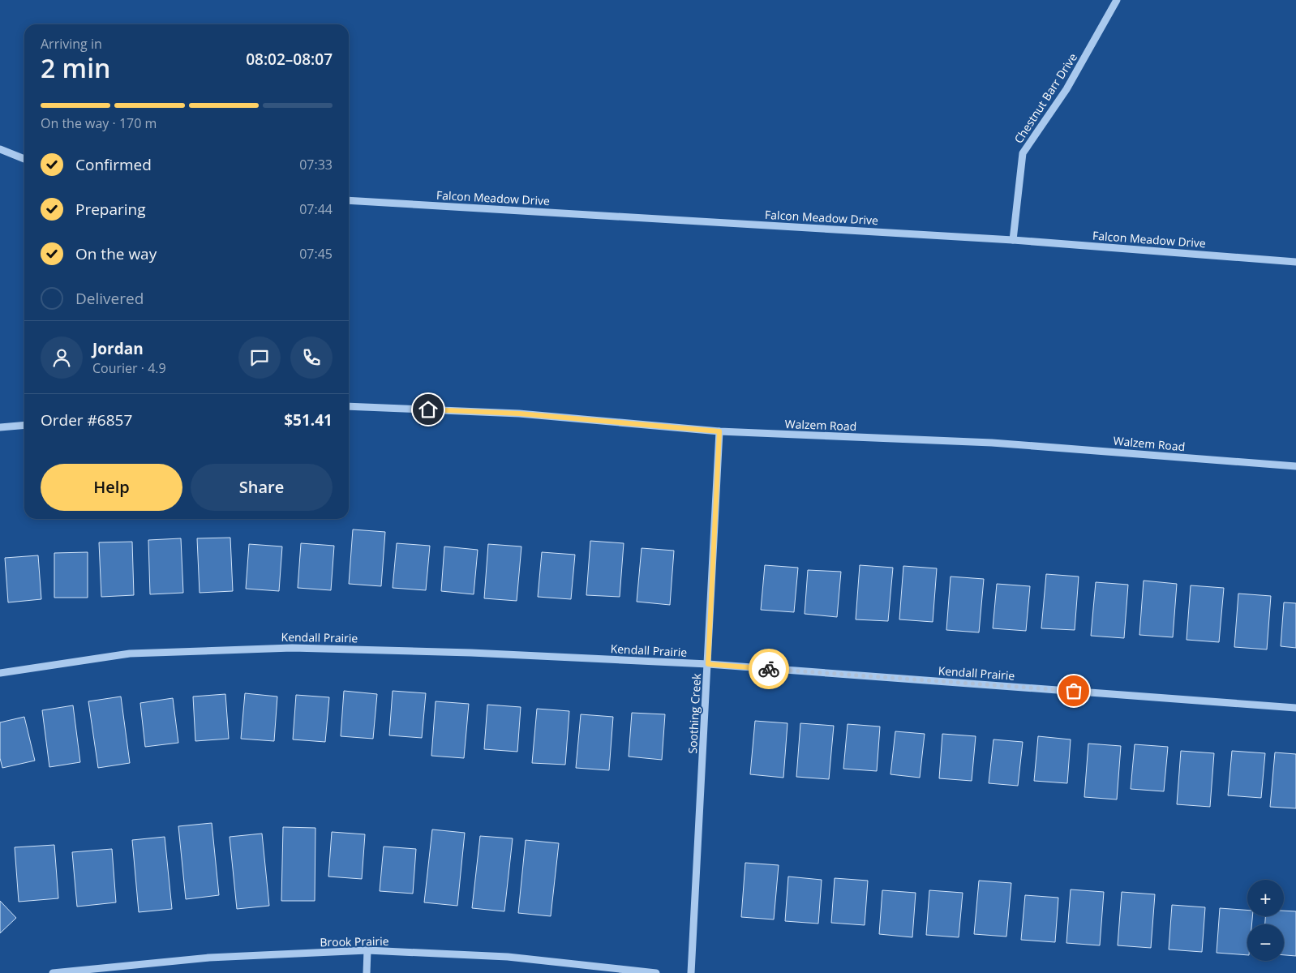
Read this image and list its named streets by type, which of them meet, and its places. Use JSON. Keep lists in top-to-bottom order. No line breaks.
{"streets":{"street":["Chestnut Barr Drive","Falcon Meadow Drive","Walzem Road","Kendall Prairie","Soothing Creek","Brook Prairie"]},"crossings":[["Chestnut Barr Drive","Falcon Meadow Drive"],["Walzem Road","Soothing Creek"],["Kendall Prairie","Soothing Creek"]],"page":{"heading":["2 min","Arriving in","08:02–08:07"],"panel":["Jordan","Courier · 4.9","Order #6857","$51.41"],"bar":"On the way · 170 m","list":[["Confirmed","07:33"],["Preparing","07:44"],["On the way","07:45"],"Delivered"],"buttons":["Help","Share"],"map_buttons":["+","−"]}}
